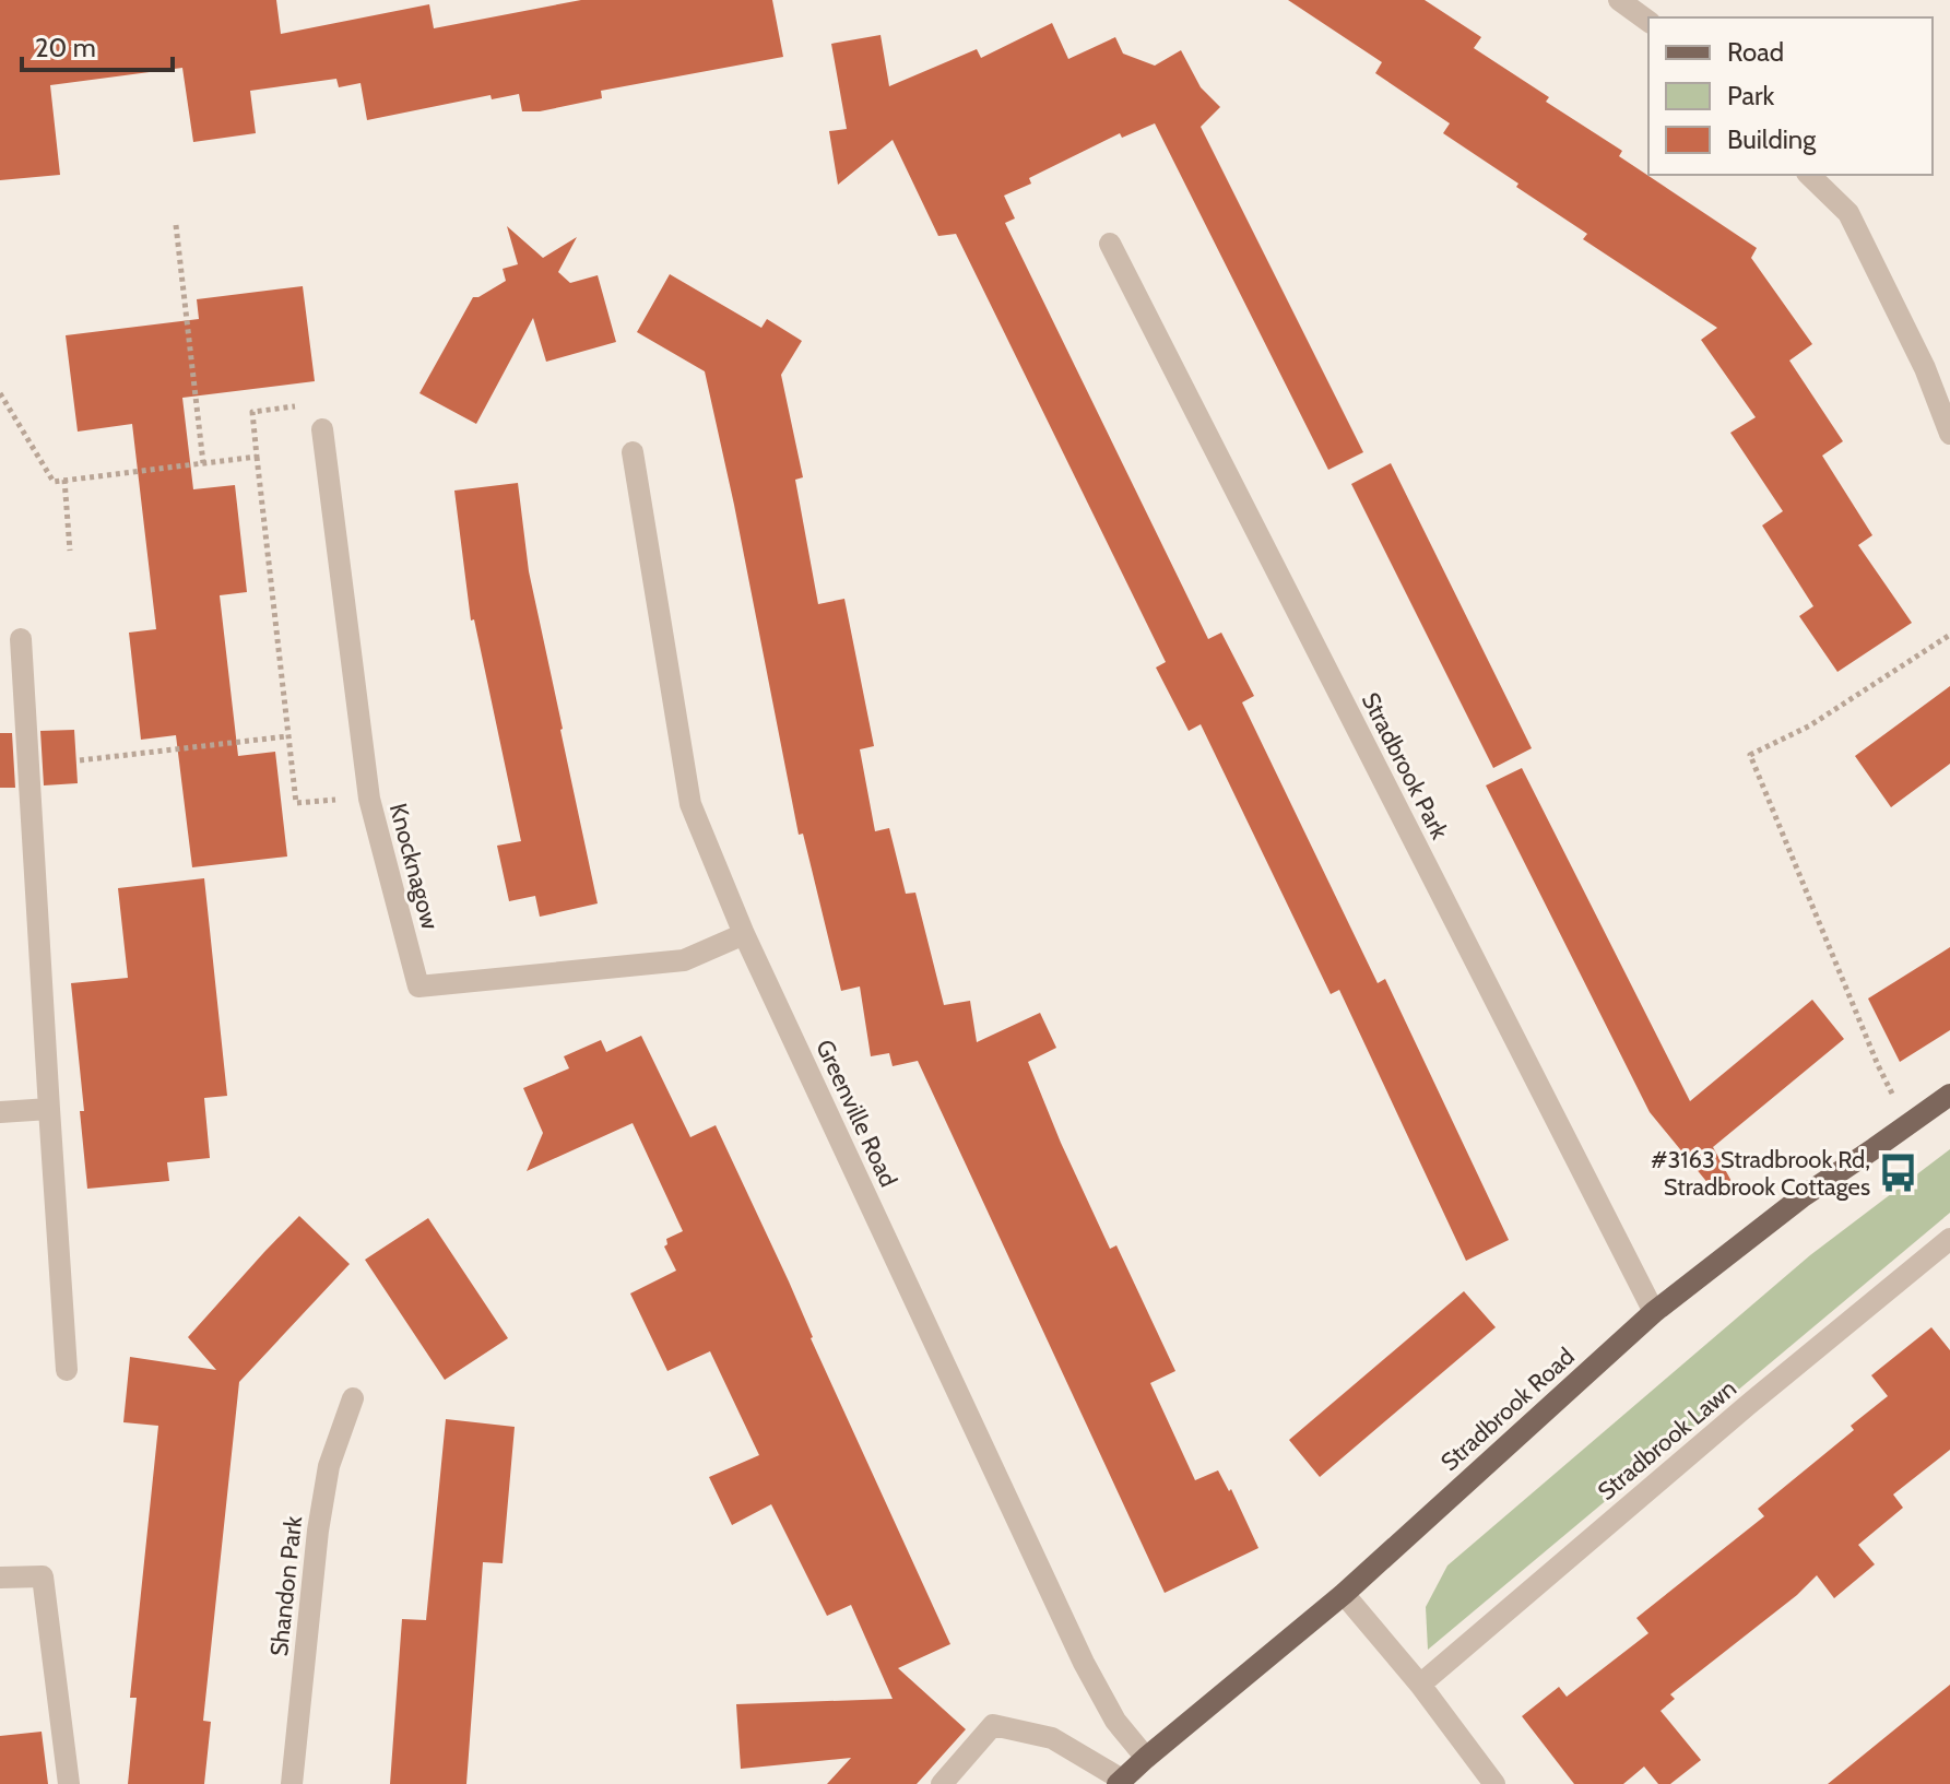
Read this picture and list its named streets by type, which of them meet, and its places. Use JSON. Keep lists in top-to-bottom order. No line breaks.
{"streets":{"main road":["Stradbrook Road"],"street":["Stradbrook Park","Knocknagow","Greenville Road","Stradbrook Lawn","Shandon Park"]},"crossings":[["Stradbrook Park","Stradbrook Road"],["Knocknagow","Greenville Road"],["Greenville Road","Stradbrook Road"]],"places":{"bus stop":["#3163 Stradbrook Rd, Stradbrook Cottages"]},"legend":["Road","Park","Building"],"scale_bar":"20 m"}
